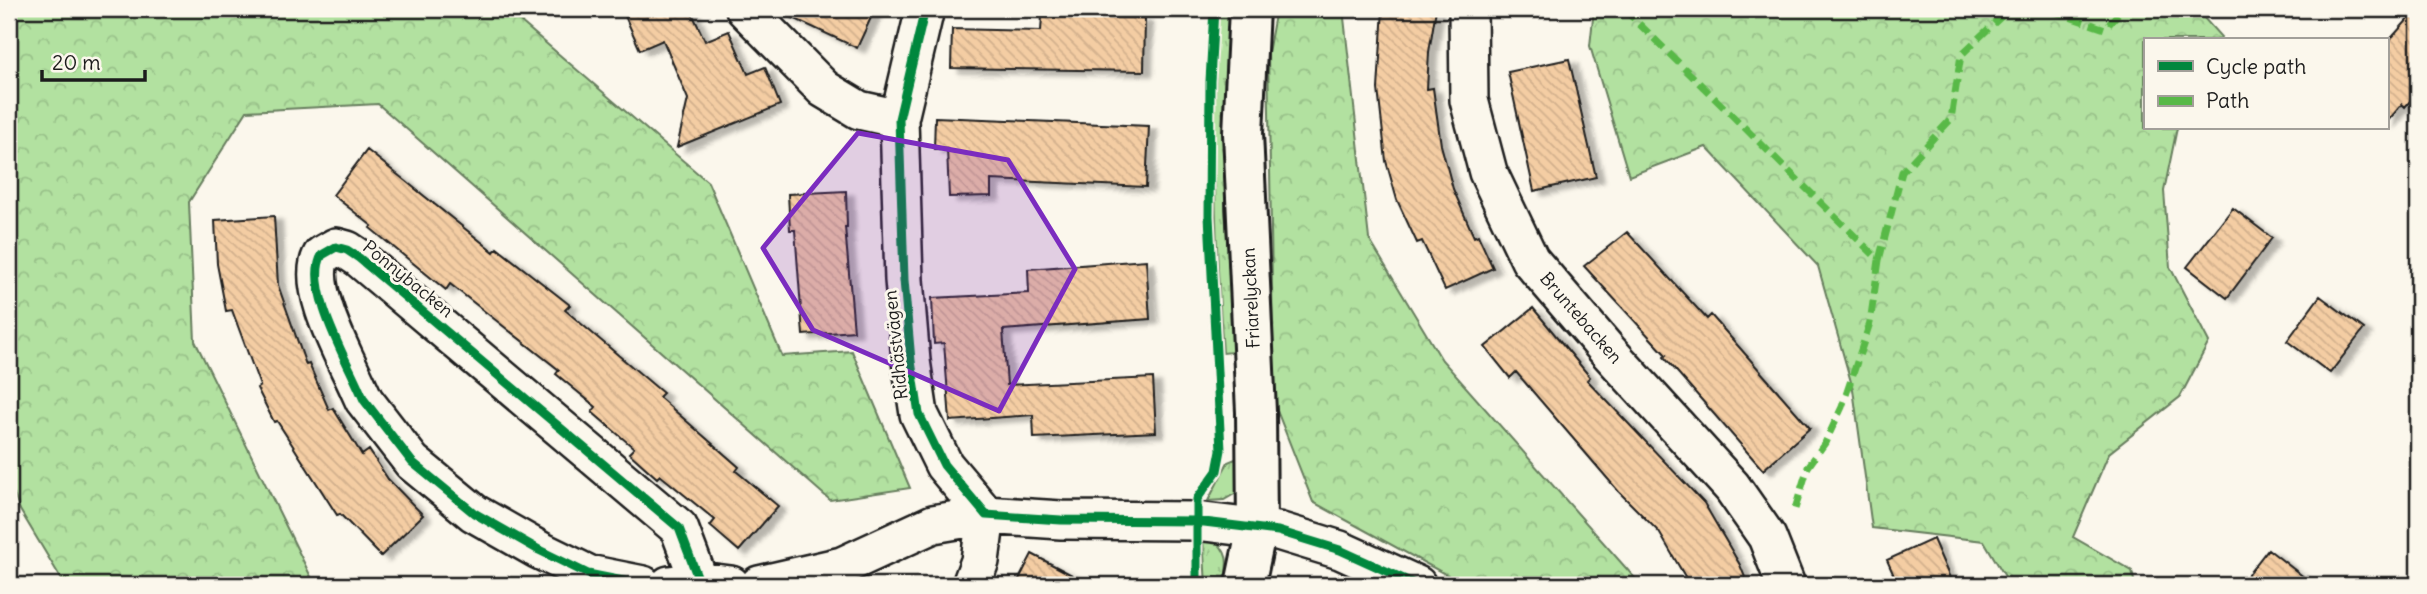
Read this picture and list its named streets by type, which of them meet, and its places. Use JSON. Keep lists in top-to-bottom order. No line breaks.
{"streets":{"street":["Ponnybacken","Friarelyckan","Bruntebacken","Ridhästvägen"]},"legend":["Cycle path","Path"],"scale_bar":"20 m"}
